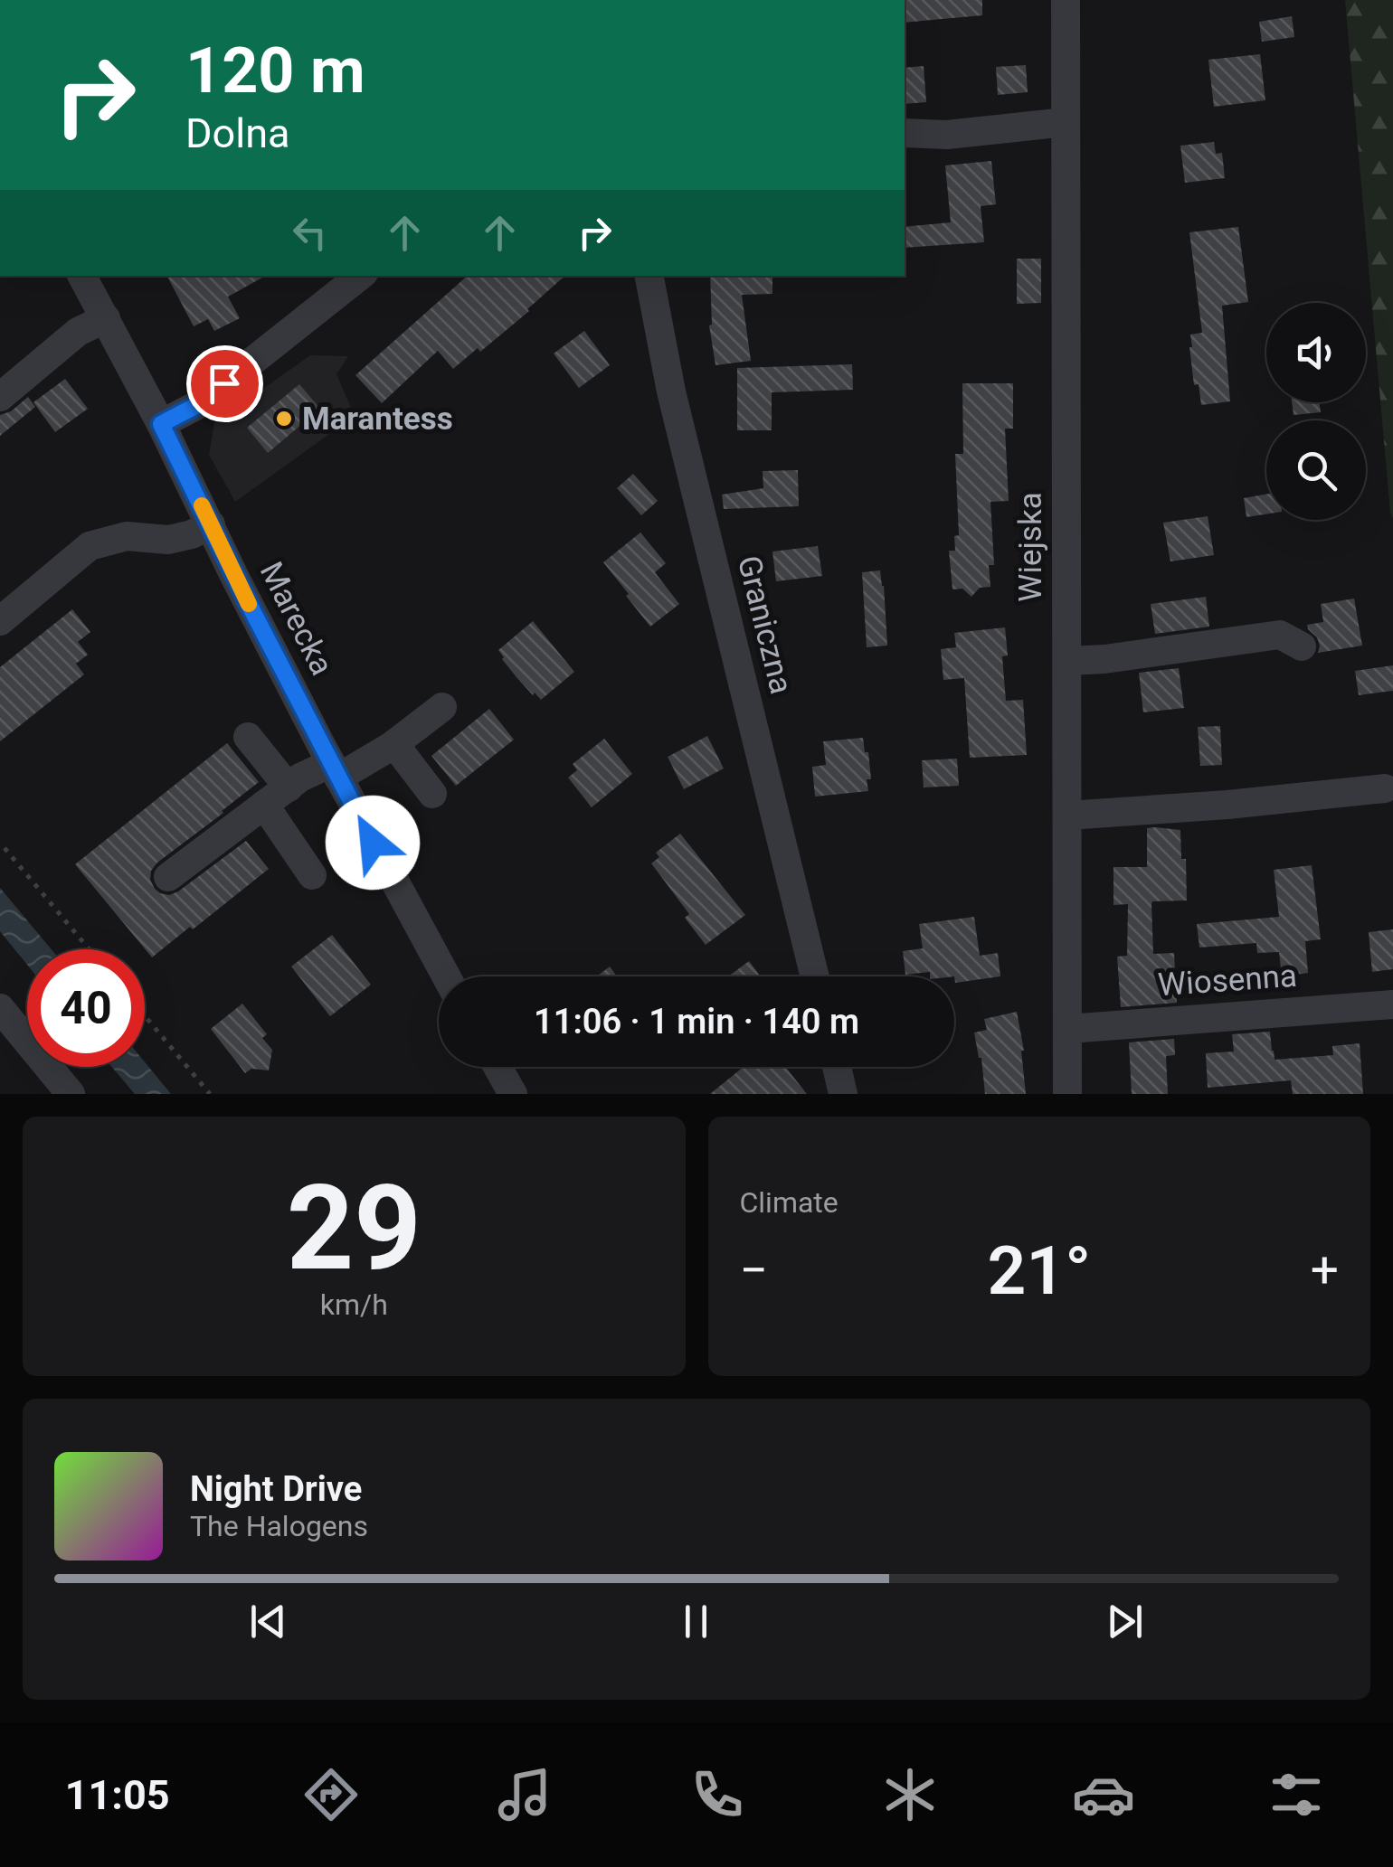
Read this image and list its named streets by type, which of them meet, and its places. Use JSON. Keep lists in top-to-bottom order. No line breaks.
{"streets":{"street":["Wiejska","Marecka","Graniczna","Wiosenna"]},"crossings":[["Wiejska","Wiosenna"]],"places":["Marantess"],"page":{"turn":["120 m","Dolna"],"limit":"40","trip":"11:06 · 1 min · 140 m","tile":[["29","km/h"],"Climate"],"heat":["−","21°","+"],"song":["Night Drive","The Halogens"],"tabs":"11:05"}}
